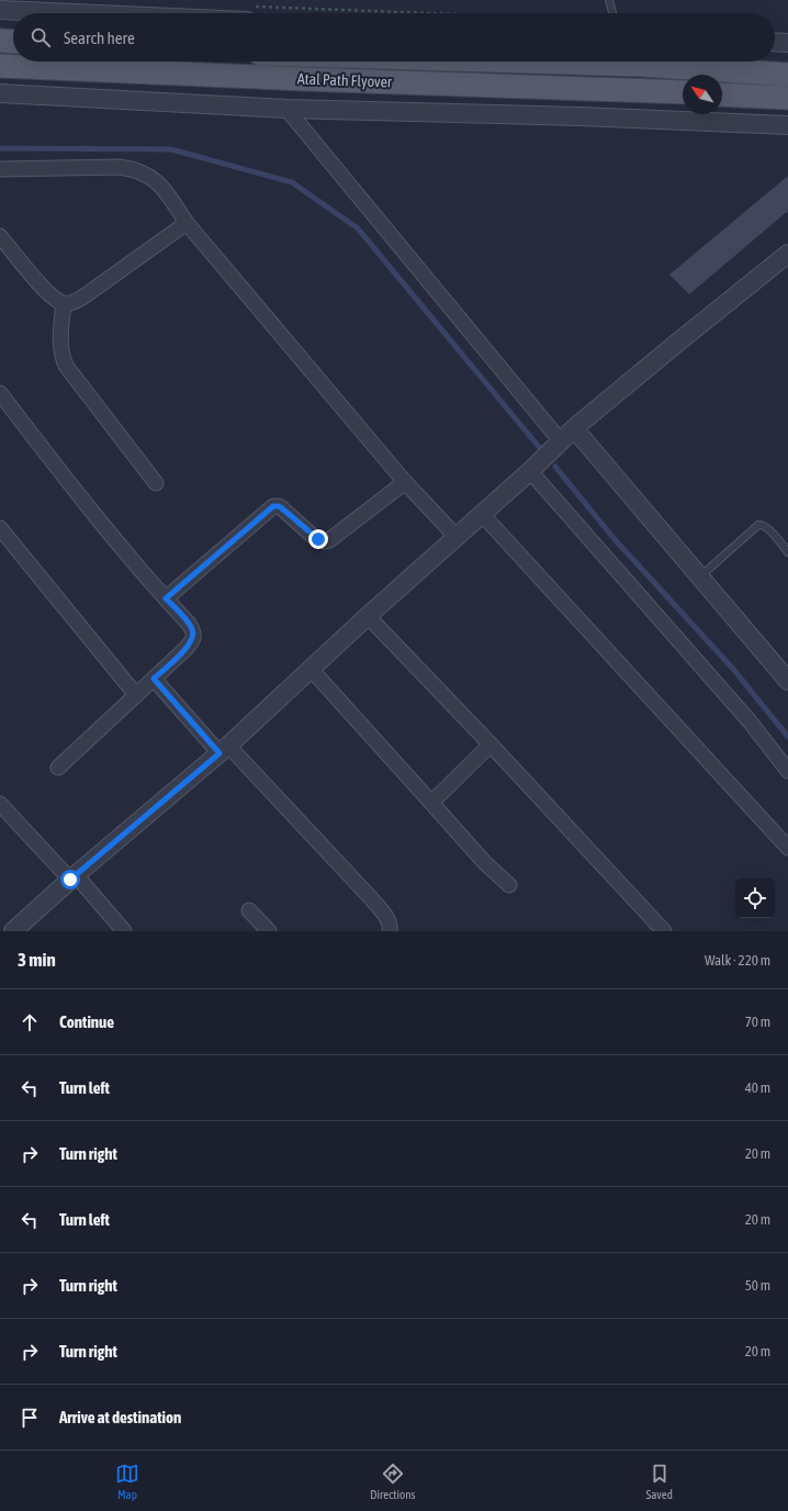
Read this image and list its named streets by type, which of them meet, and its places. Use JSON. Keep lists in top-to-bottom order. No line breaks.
{"streets":{"main road":["Atal Path Flyover"]},"north":"top left","page":{"search":"Search here","heading":["3 min","Walk · 220 m"],"list":[["Continue","70 m"],["Turn left","40 m"],["Turn right","20 m"],["Turn left","20 m"],["Turn right","50 m"],["Turn right","20 m"],"Arrive at destination"],"nav":["Map","Directions","Saved"]}}
